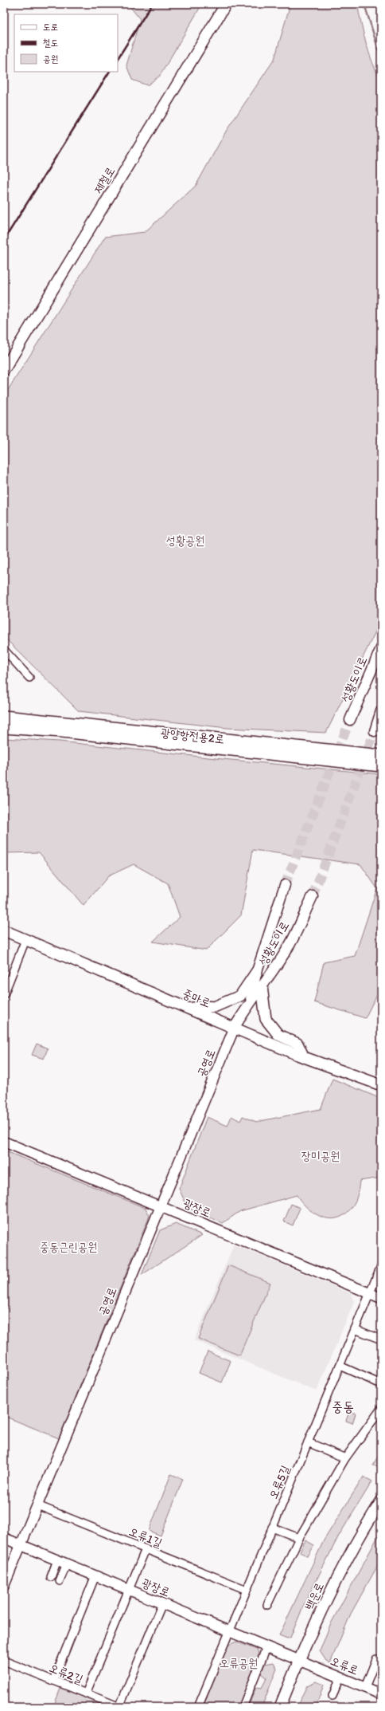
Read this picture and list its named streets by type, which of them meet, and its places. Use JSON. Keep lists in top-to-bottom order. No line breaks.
{"streets":{"highway":["광양항전용2로"],"main road":["제철로","중마로","백운로"],"street":["성황도이로","공영로","광장로","오류5길","오류1길","오류로","오류2길"]},"crossings":[["성황도이로","중마로"],["성황도이로","공영로"],["중마로","공영로"],["공영로","광장로"],["공영로","오류1길"],["광장로","오류5길"],["광장로","백운로"],["광장로","오류로"],["오류5길","오류1길"],["백운로","오류로"]],"districts":["중동"],"parks":["성황공원","장미공원","중동근린공원","오류공원"],"legend":["도로","철도","공원"]}
